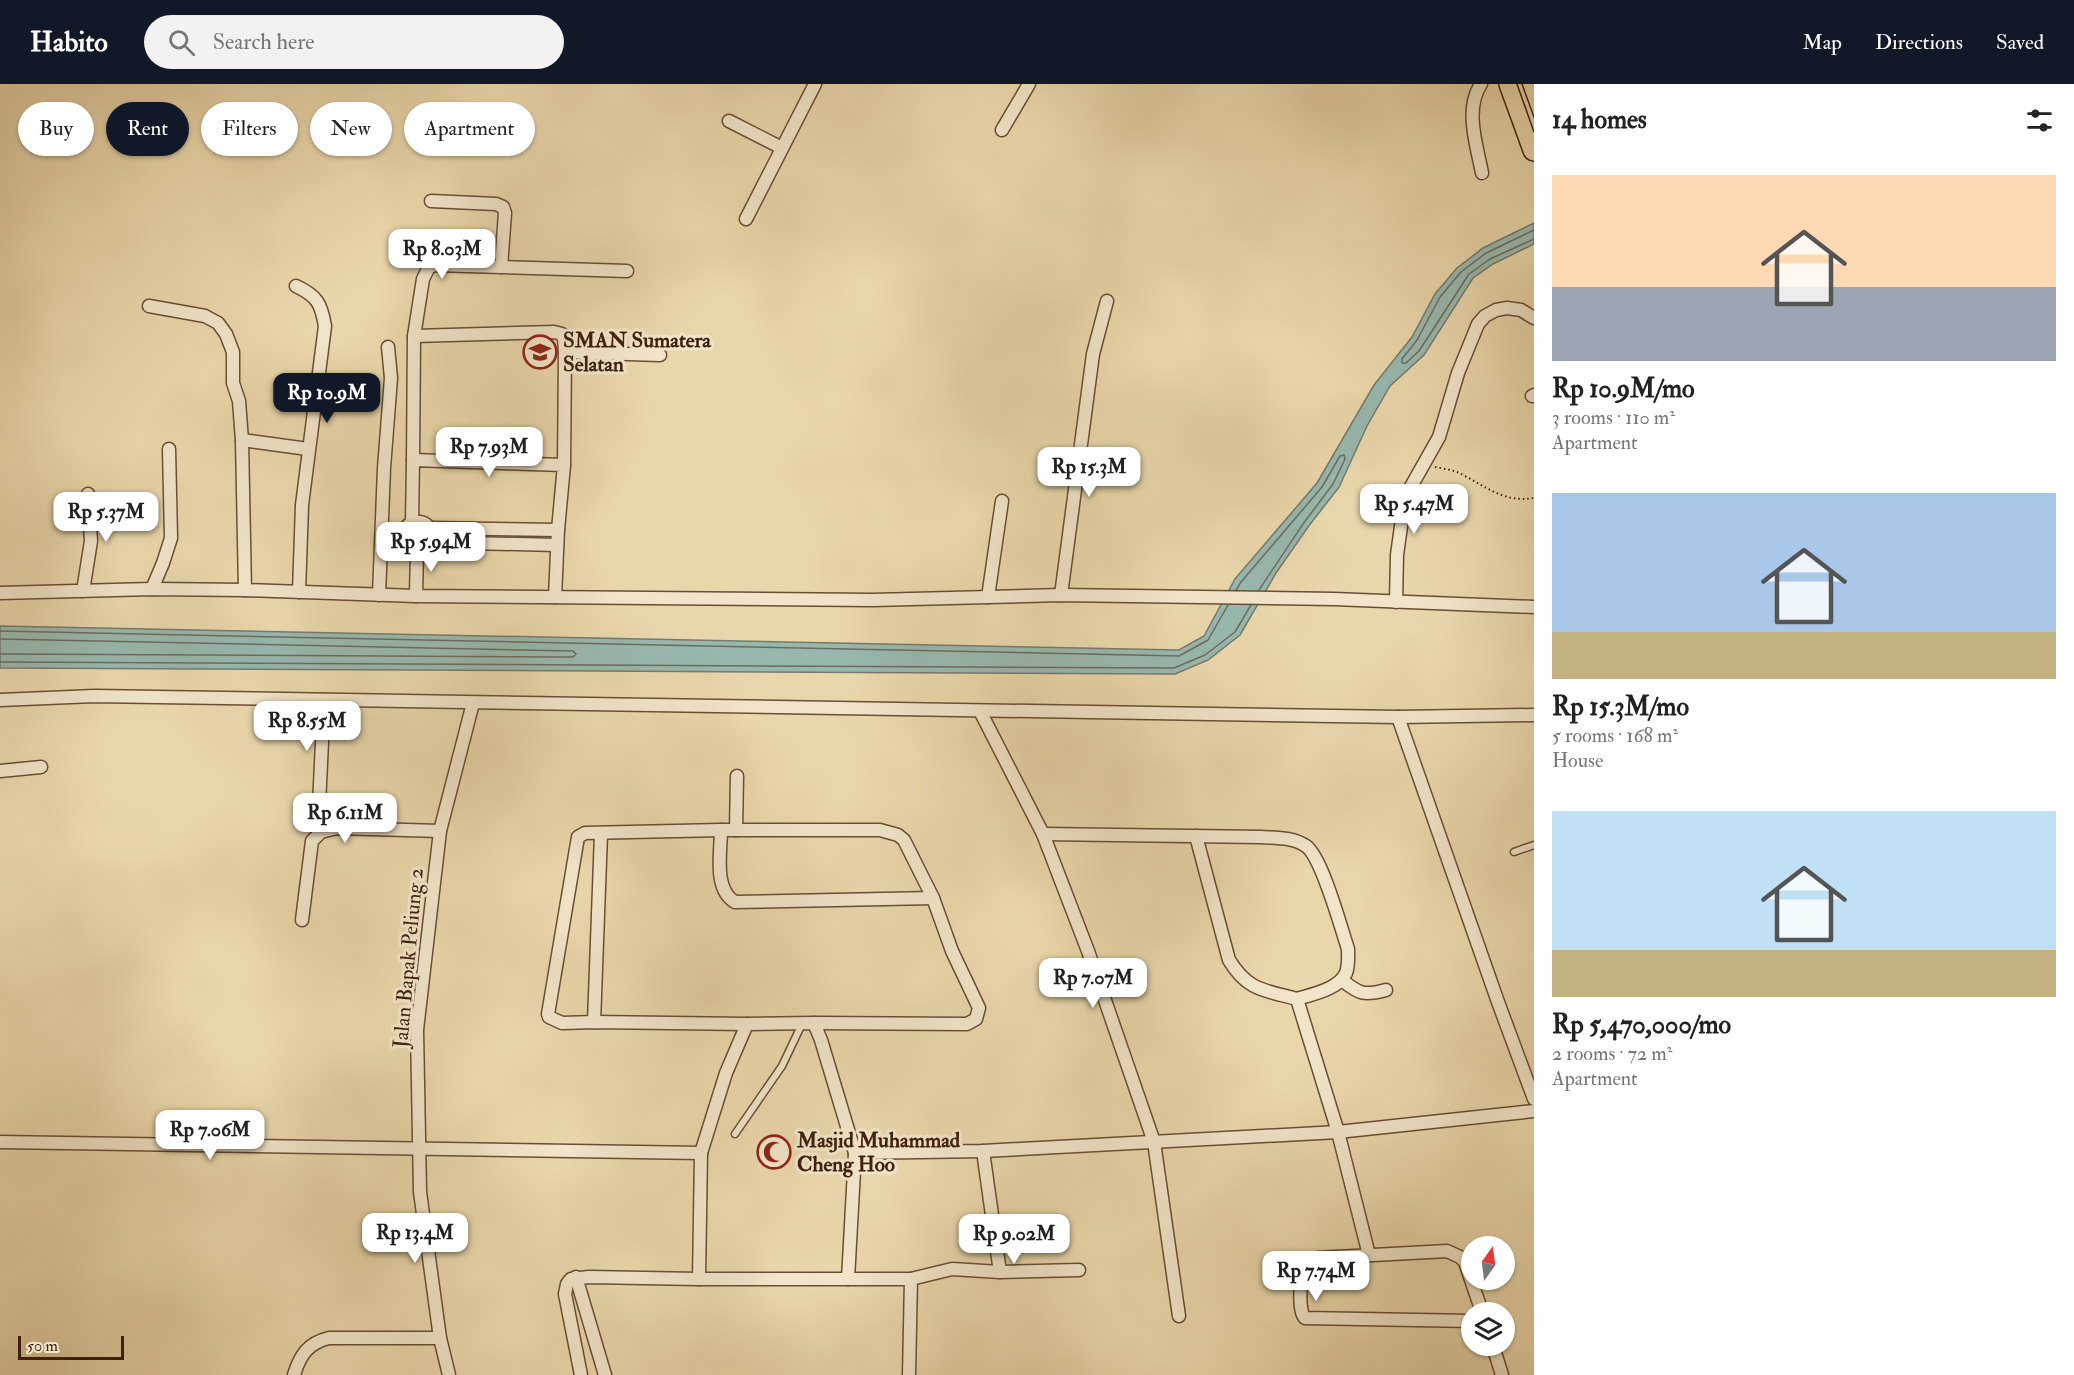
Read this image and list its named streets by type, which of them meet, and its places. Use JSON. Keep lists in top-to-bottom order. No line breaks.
{"streets":{"street":["Jalan Bapak Peliung 2"]},"places":{"school or university":["SMAN Sumatera Selatan"],"mosque":["Masjid Muhammad Cheng Hoo"]},"scale_bar":"50 m","north":"top","page":{"header":"Habito","search":"Search here","nav":["Map","Directions","Saved"],"heading":"14 homes","chip":["Buy","Rent","Filters","New","Apartment"],"list":[{"name":"Rp 10.9M/mo","note":"3 rooms · 110 m² · Apartment"},{"name":"Rp 15.3M/mo","note":"5 rooms · 168 m² · House"},{"name":"Rp 5,470,000/mo","note":"2 rooms · 72 m² · Apartment"}],"price":["Rp 8.03M","Rp 10.9M","Rp 7.93M","Rp 15.3M","Rp 5.47M","Rp 5.37M","Rp 5.94M","Rp 8.55M","Rp 6.11M","Rp 7.07M","Rp 7.06M","Rp 13.4M","Rp 9.02M","Rp 7.74M"],"scale":"50 m"}}
